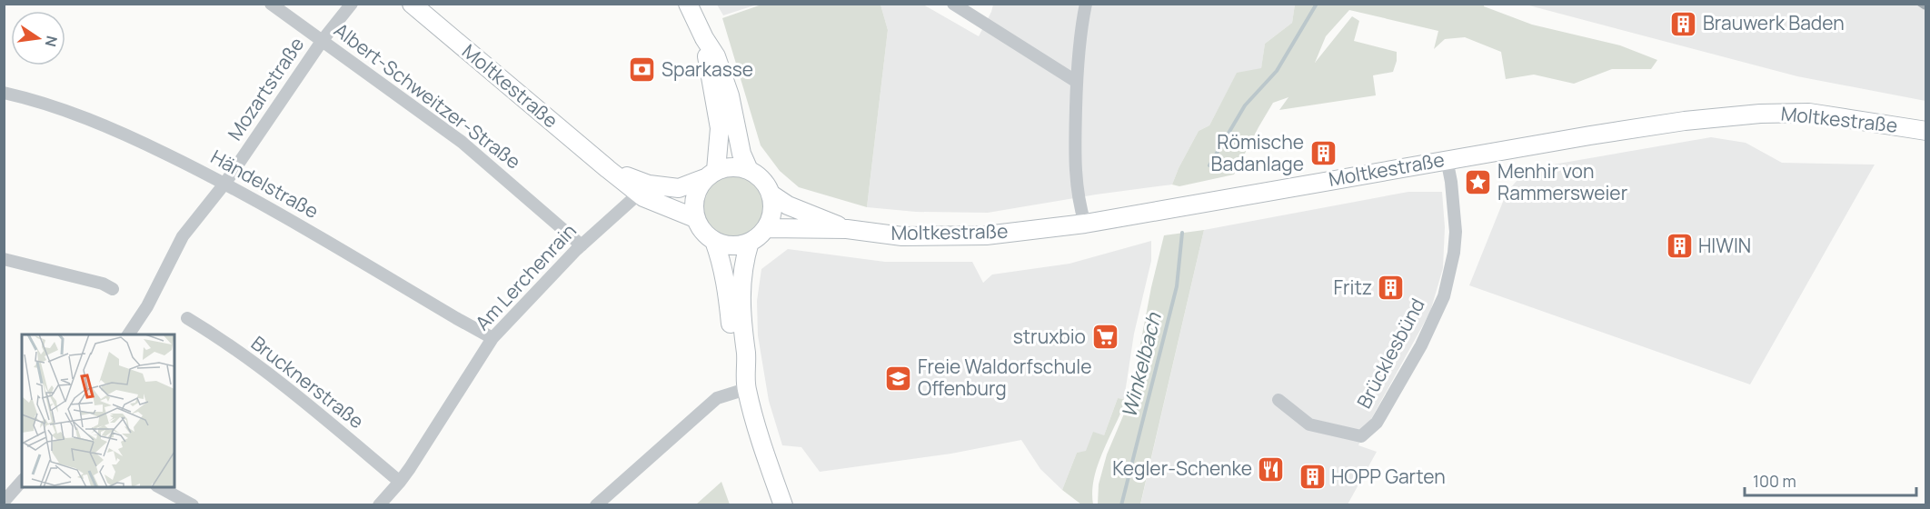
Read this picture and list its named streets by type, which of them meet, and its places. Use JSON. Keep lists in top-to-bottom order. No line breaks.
{"streets":{"street":["Moltkestraße","Mozartstraße","Albert-Schweitzer-Straße","Händelstraße","Am Lerchenrain","Brücklesbünd","Brucknerstraße"]},"crossings":[["Moltkestraße","Am Lerchenrain"],["Moltkestraße","Brücklesbünd"],["Mozartstraße","Albert-Schweitzer-Straße"],["Mozartstraße","Händelstraße"],["Albert-Schweitzer-Straße","Am Lerchenrain"],["Händelstraße","Am Lerchenrain"],["Am Lerchenrain","Brucknerstraße"]],"water":["Winkelbach"],"places":{"building":["Brauwerk Baden","Römische Badanlage","HIWIN","Fritz","HOPP Garten"],"bank":["Sparkasse"],"place":["Menhir von Rammersweier"],"supermarket":["struxbio"],"school or university":["Freie Waldorfschule Offenburg"],"restaurant":["Kegler-Schenke"]},"scale_bar":"100 m","north":"right"}
